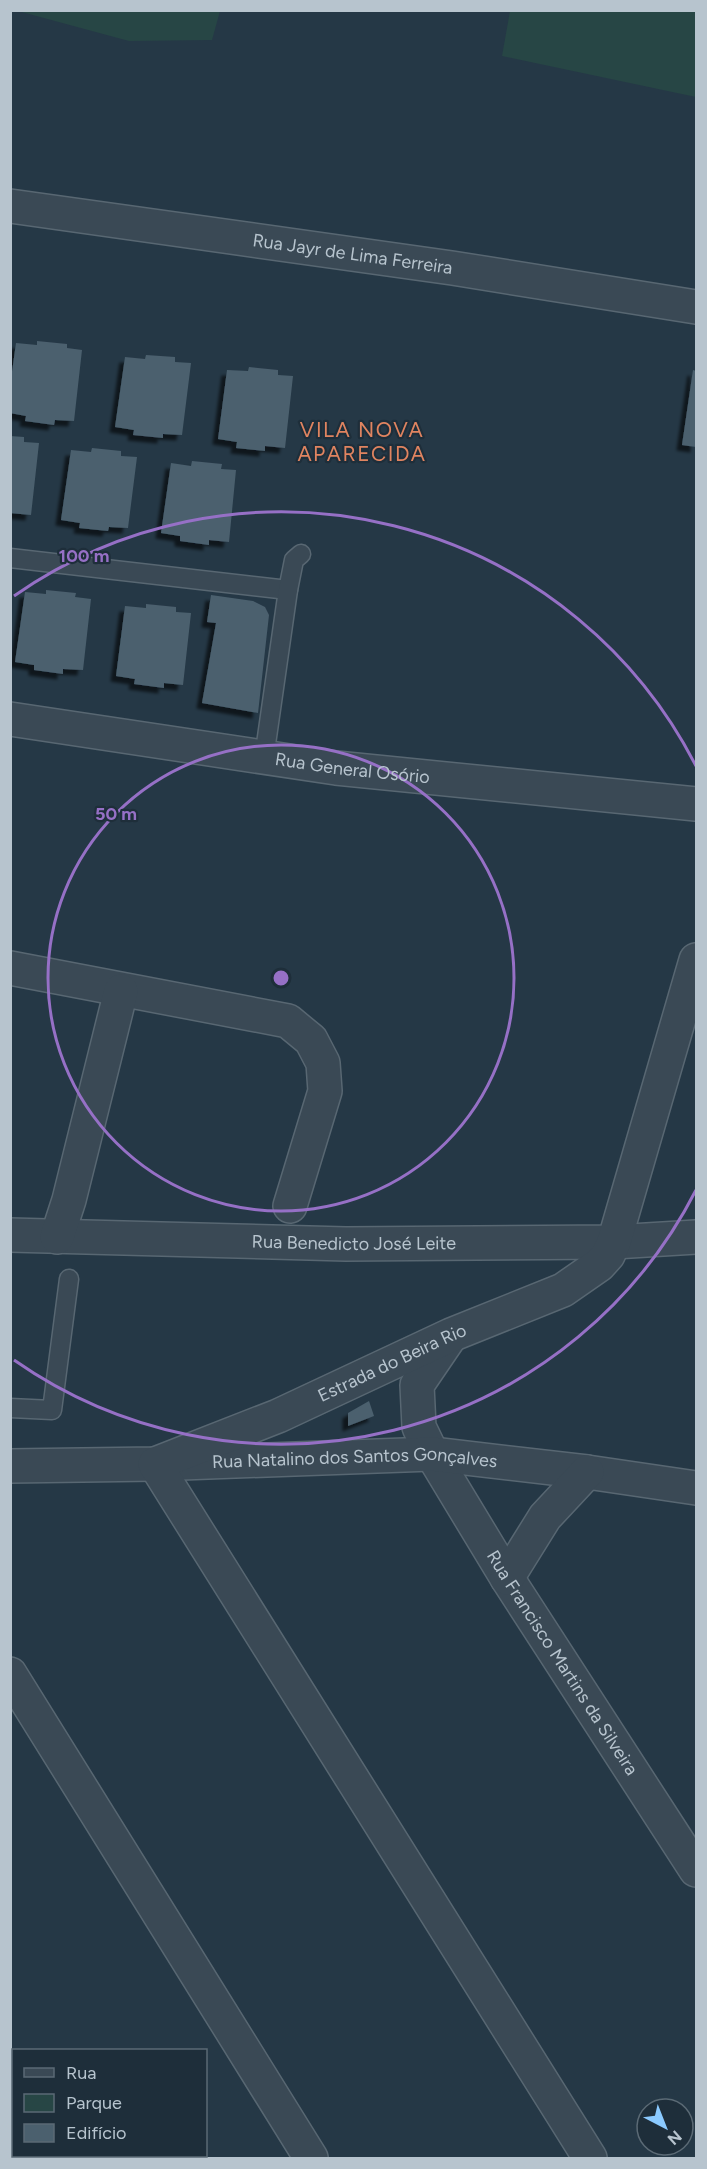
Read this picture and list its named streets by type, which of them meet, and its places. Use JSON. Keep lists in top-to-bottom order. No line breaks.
{"streets":{"street":["Rua Jayr de Lima Ferreira","Rua General Osório","Rua Benedicto José Leite","Estrada do Beira Rio","Rua Natalino dos Santos Gonçalves","Rua Francisco Martins da Silveira"]},"crossings":[["Rua Benedicto José Leite","Estrada do Beira Rio"],["Estrada do Beira Rio","Rua Natalino dos Santos Gonçalves"],["Rua Natalino dos Santos Gonçalves","Rua Francisco Martins da Silveira"]],"districts":["VILA NOVA APARECIDA"],"legend":["Rua","Parque","Edifício"],"north":"bottom right","rings":["100 m","50 m"]}
